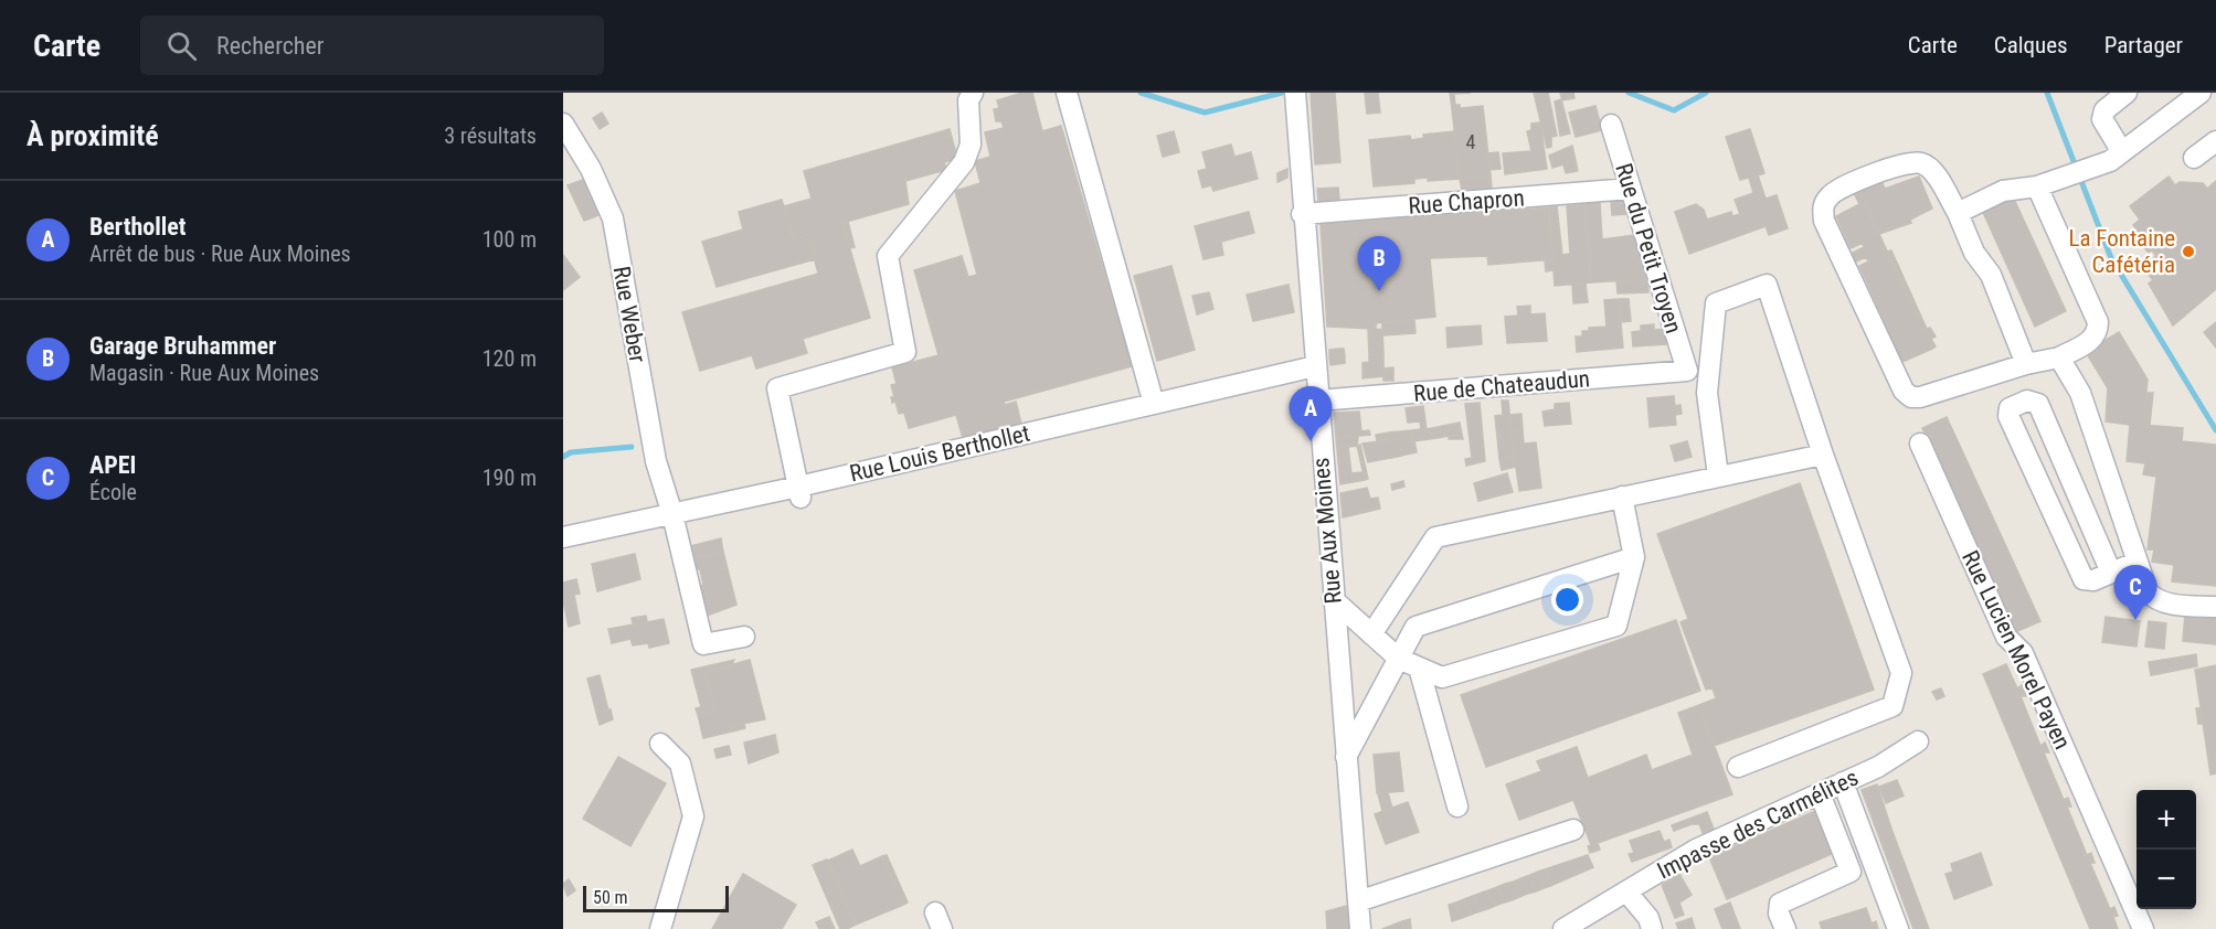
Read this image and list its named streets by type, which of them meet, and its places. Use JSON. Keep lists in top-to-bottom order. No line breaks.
{"streets":{"street":["Rue Chapron","Rue du Petit Troyen","Rue Weber","Rue de Chateaudun","Rue Louis Berthollet","Rue Aux Moines","Rue Lucien Morel Payen","Impasse des Carmélites"]},"crossings":[["Rue Chapron","Rue du Petit Troyen"],["Rue Chapron","Rue Aux Moines"],["Rue du Petit Troyen","Rue de Chateaudun"],["Rue Weber","Rue Louis Berthollet"],["Rue de Chateaudun","Rue Aux Moines"],["Rue Louis Berthollet","Rue Aux Moines"]],"places":["La Fontaine Cafétéria"],"house_numbers":["4"],"scale_bar":"50 m","page":{"header":"Carte","search":"Rechercher","nav":["Carte","Calques","Partager"],"heading":["À proximité","3 résultats"],"list":[{"mark":"A","name":"Berthollet","note":"Arrêt de bus · Rue Aux Moines","value":"100 m"},{"mark":"B","name":"Garage Bruhammer","note":"Magasin · Rue Aux Moines","value":"120 m"},{"mark":"C","name":"APEI","note":"École","value":"190 m"}],"pins":["B","A","C"],"map_buttons":["+","−"],"scale":"50 m"}}
